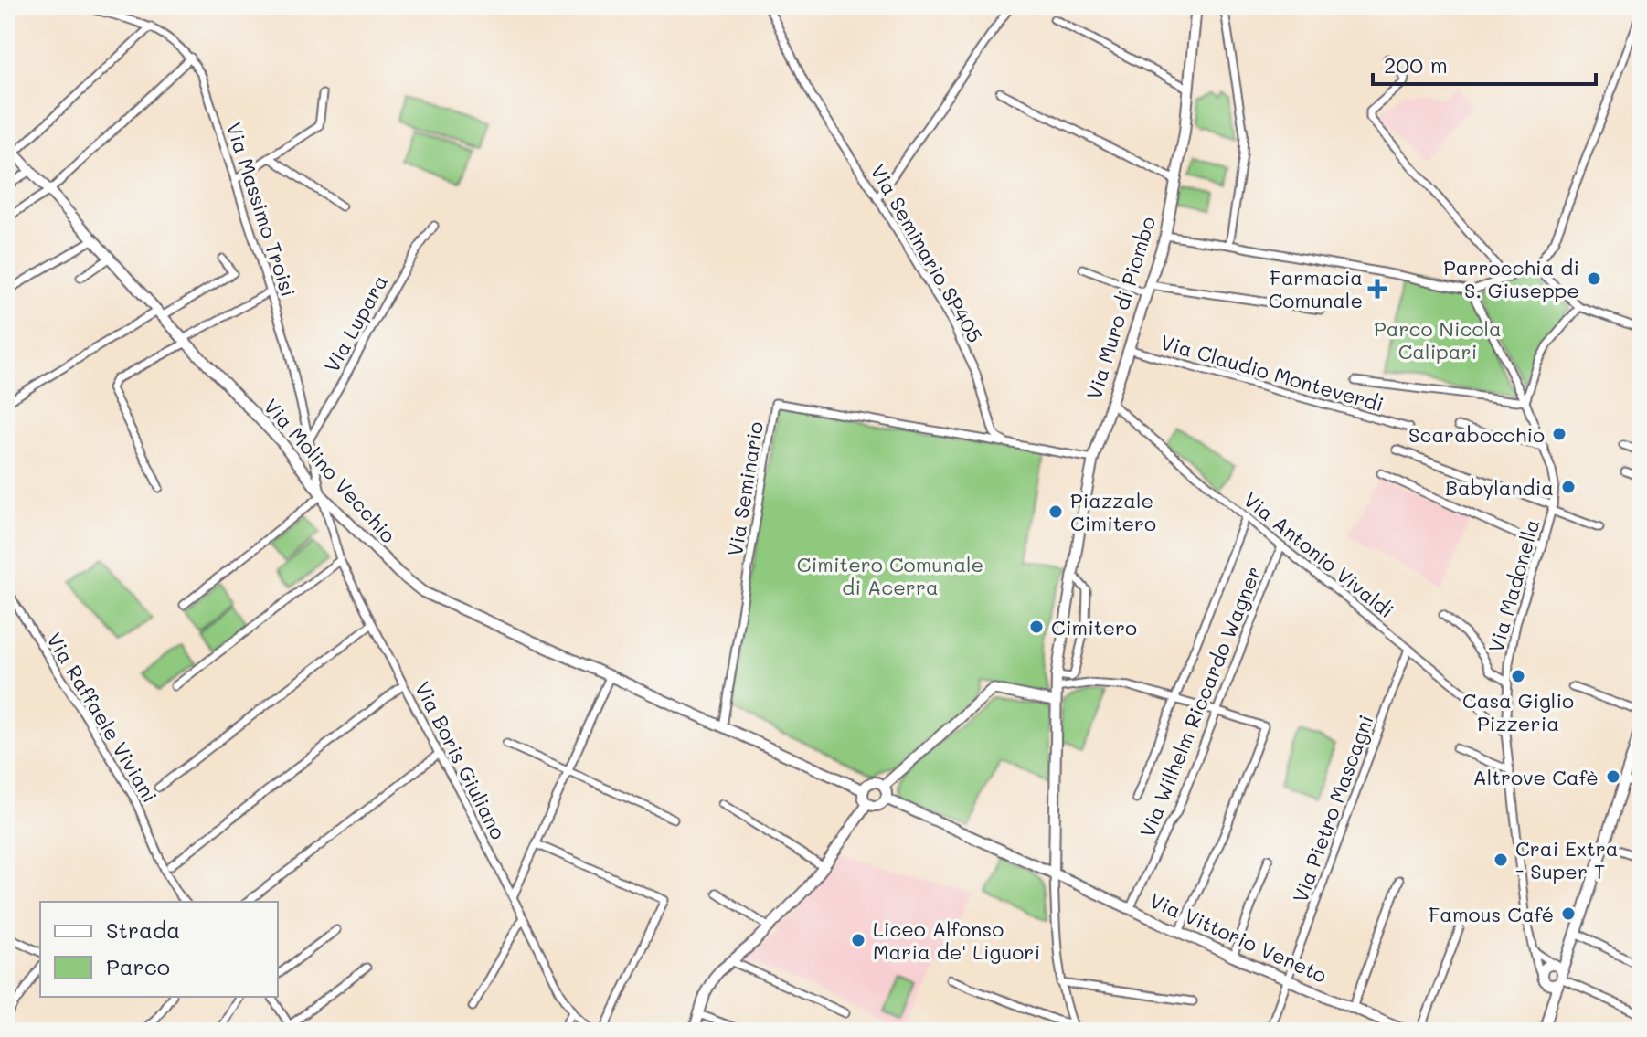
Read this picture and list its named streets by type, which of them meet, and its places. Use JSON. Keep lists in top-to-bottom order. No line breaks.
{"streets":{"street":["Via Massimo Troisi","Via Seminario SP405","Via Muro di Piombo","Via Lupara","Via Claudio Monteverdi","Via Molino Vecchio","Via Seminario","Via Antonio Vivaldi","Via Madonella","Via Wilhelm Riccardo Wagner","Via Raffaele Viviani","Via Boris Giuliano","Via Pietro Mascagni","Via Vittorio Veneto"]},"crossings":[["Via Massimo Troisi","Via Lupara"],["Via Massimo Troisi","Via Molino Vecchio"],["Via Massimo Troisi","Via Boris Giuliano"],["Via Seminario SP405","Via Seminario"],["Via Muro di Piombo","Via Claudio Monteverdi"],["Via Muro di Piombo","Via Antonio Vivaldi"],["Via Muro di Piombo","Via Vittorio Veneto"],["Via Molino Vecchio","Via Seminario"],["Via Molino Vecchio","Via Boris Giuliano"],["Via Antonio Vivaldi","Via Madonella"],["Via Antonio Vivaldi","Via Wilhelm Riccardo Wagner"],["Via Antonio Vivaldi","Via Pietro Mascagni"],["Via Wilhelm Riccardo Wagner","Via Vittorio Veneto"],["Via Pietro Mascagni","Via Vittorio Veneto"]],"parks":["Parco Nicola Calipari","Cimitero Comunale di Acerra"],"places":{"other":["Parrocchia di S. Giuseppe","Scarabocchio","Babylandia","Piazzale Cimitero","Cimitero","Casa Giglio Pizzeria","Altrove Cafè","Crai Extra - Super T","Famous Café","Liceo Alfonso Maria de' Liguori"],"health":["Farmacia Comunale"]},"legend":["Strada","Parco"],"scale_bar":"200 m"}
